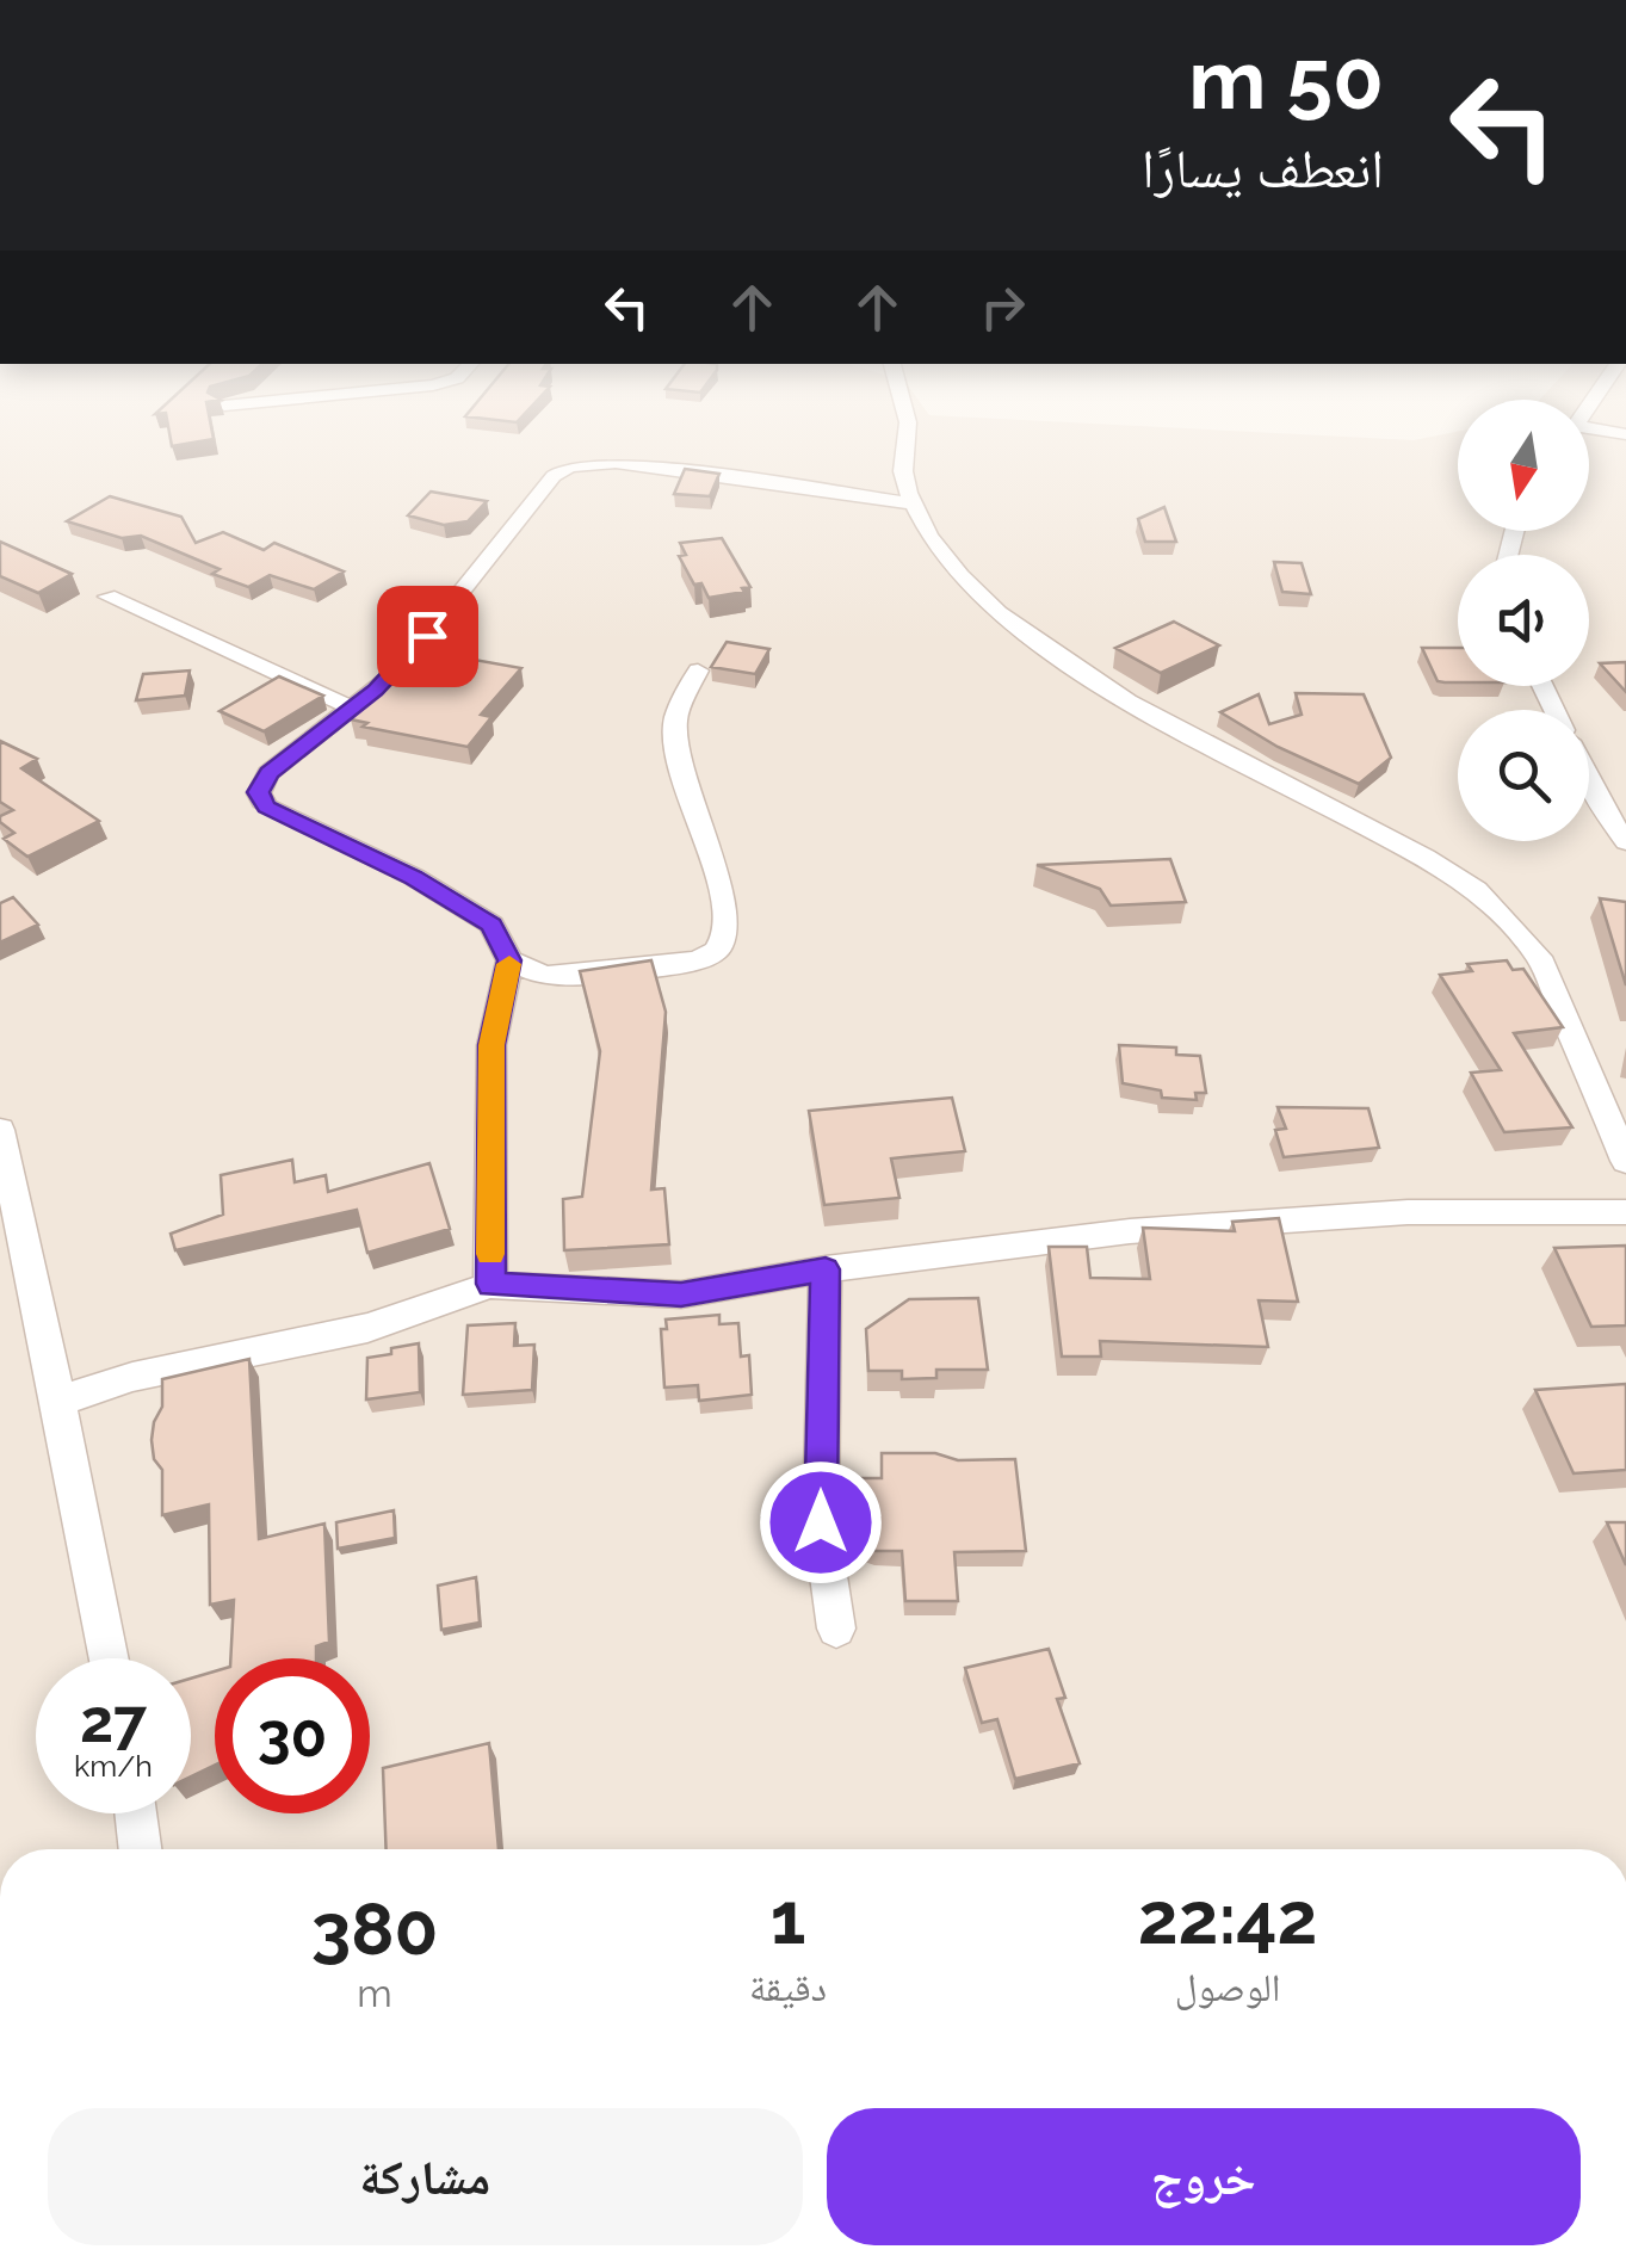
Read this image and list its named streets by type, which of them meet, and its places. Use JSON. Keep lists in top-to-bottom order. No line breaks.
{"north":"bottom","page":{"turn":["50 m","انعطف يسارًا"],"speed":"27 km/h","limit":"30","eta":["22:42","الوصول","1","دقيقة","380","m"],"buttons":["خروج","مشاركة"]}}
